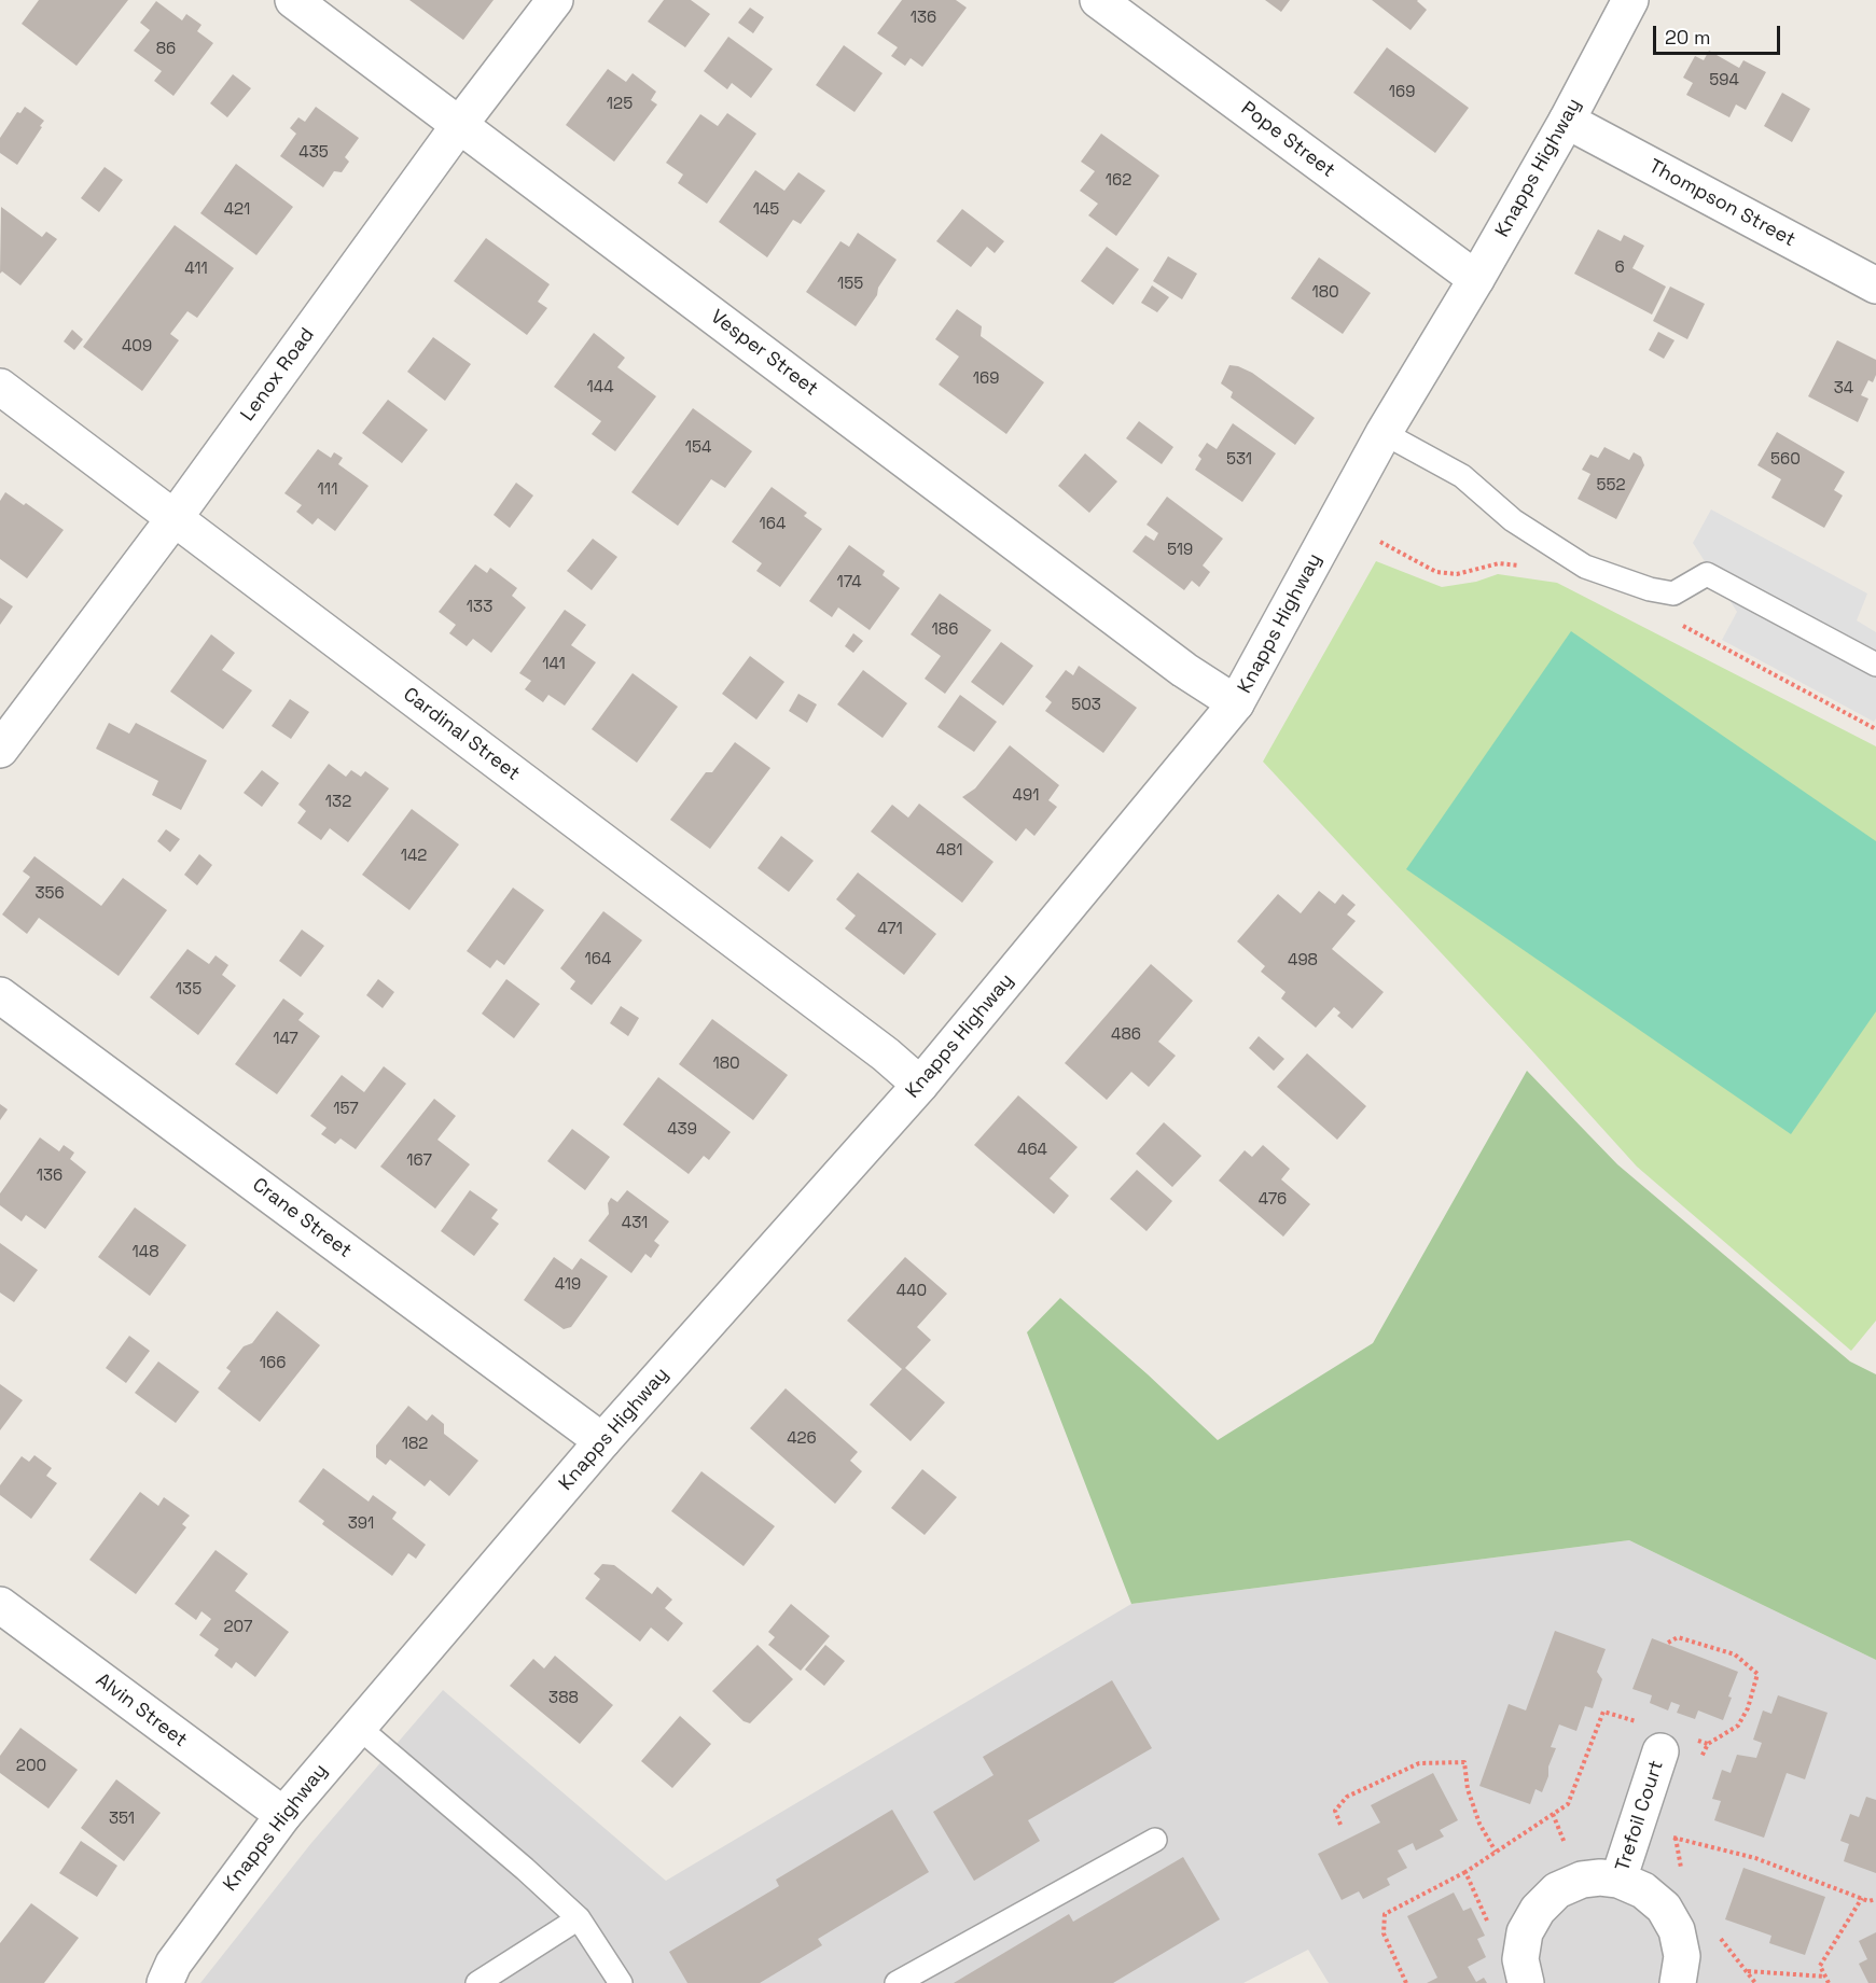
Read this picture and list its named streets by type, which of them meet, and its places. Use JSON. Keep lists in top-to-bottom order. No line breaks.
{"streets":{"street":["Pope Street","Knapps Highway","Thompson Street","Vesper Street","Lenox Road","Cardinal Street","Crane Street","Alvin Street","Trefoil Court"]},"crossings":[["Pope Street","Knapps Highway"],["Knapps Highway","Thompson Street"],["Knapps Highway","Vesper Street"],["Knapps Highway","Cardinal Street"],["Knapps Highway","Crane Street"],["Knapps Highway","Alvin Street"],["Vesper Street","Lenox Road"],["Lenox Road","Cardinal Street"]],"house_numbers":["136","86","594","169","125","435","162","421","145","6","411","155","180","409","169","144","34","154","531","560","552","111","164","519","174","133","186","141","503","491","132","481","142","356","471","164","498","135","486","147","180","157","439","464","167","136","476","431","148","419","440","166","426","182","391","207","388","200","351"],"scale_bar":"20 m"}
